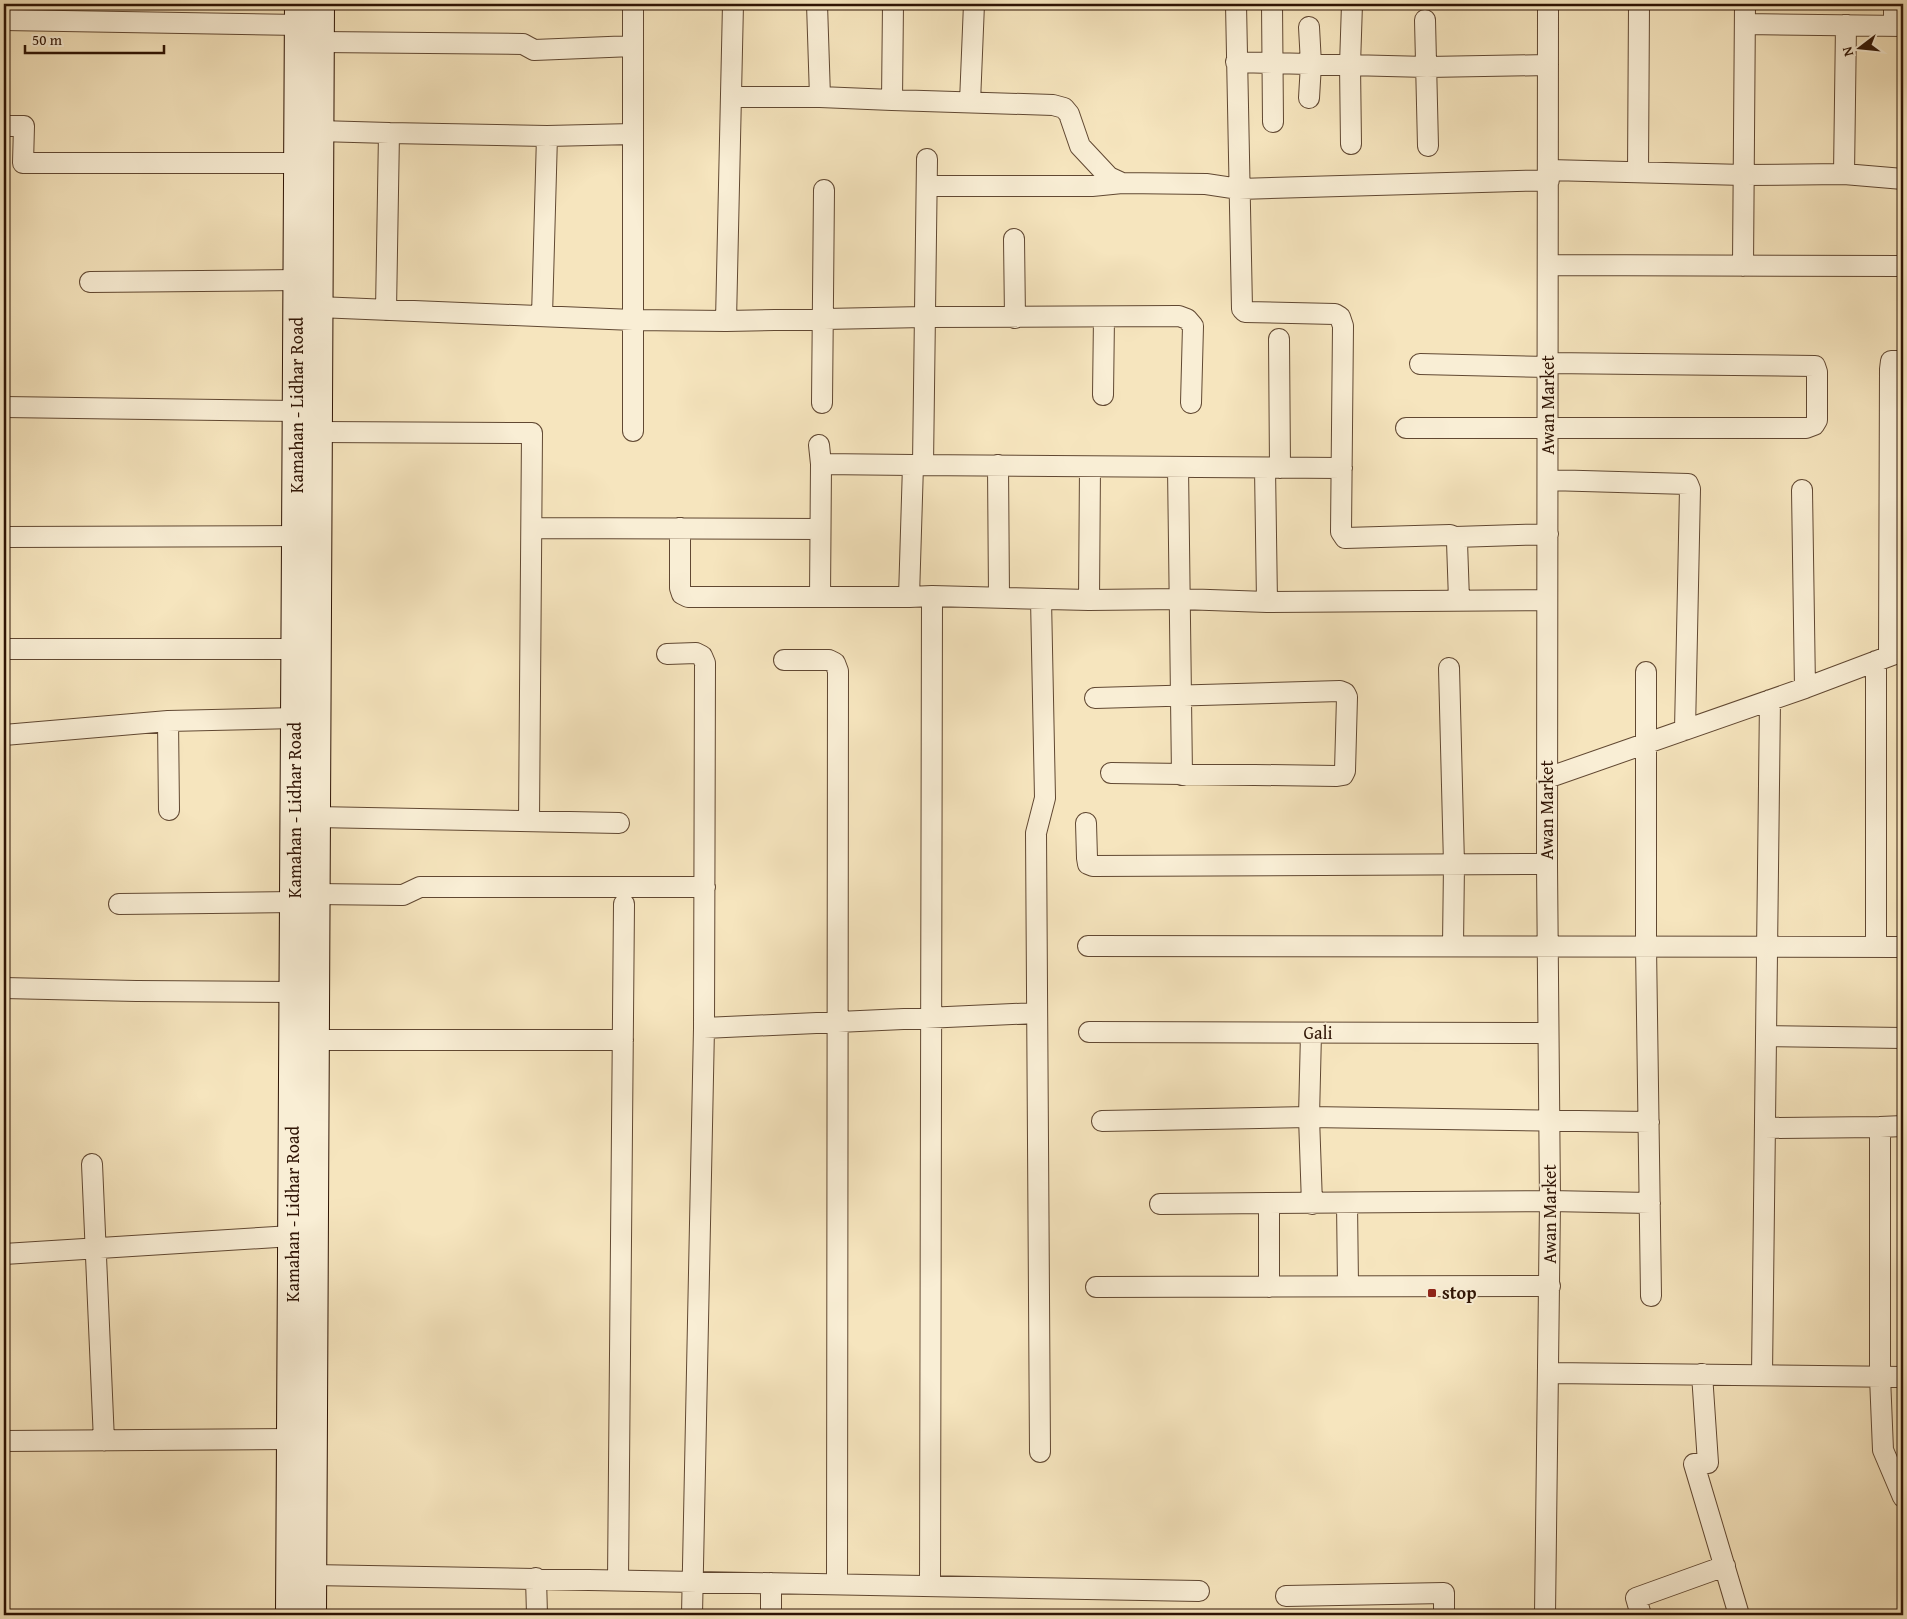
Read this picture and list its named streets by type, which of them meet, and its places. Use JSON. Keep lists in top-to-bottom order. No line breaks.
{"streets":{"main road":["Kamahan - Lidhar Road"],"street":["Awan Market","Gali"]},"crossings":[["Awan Market","Gali"]],"places":{"transit":["stop"]},"scale_bar":"50 m","north":"left"}
